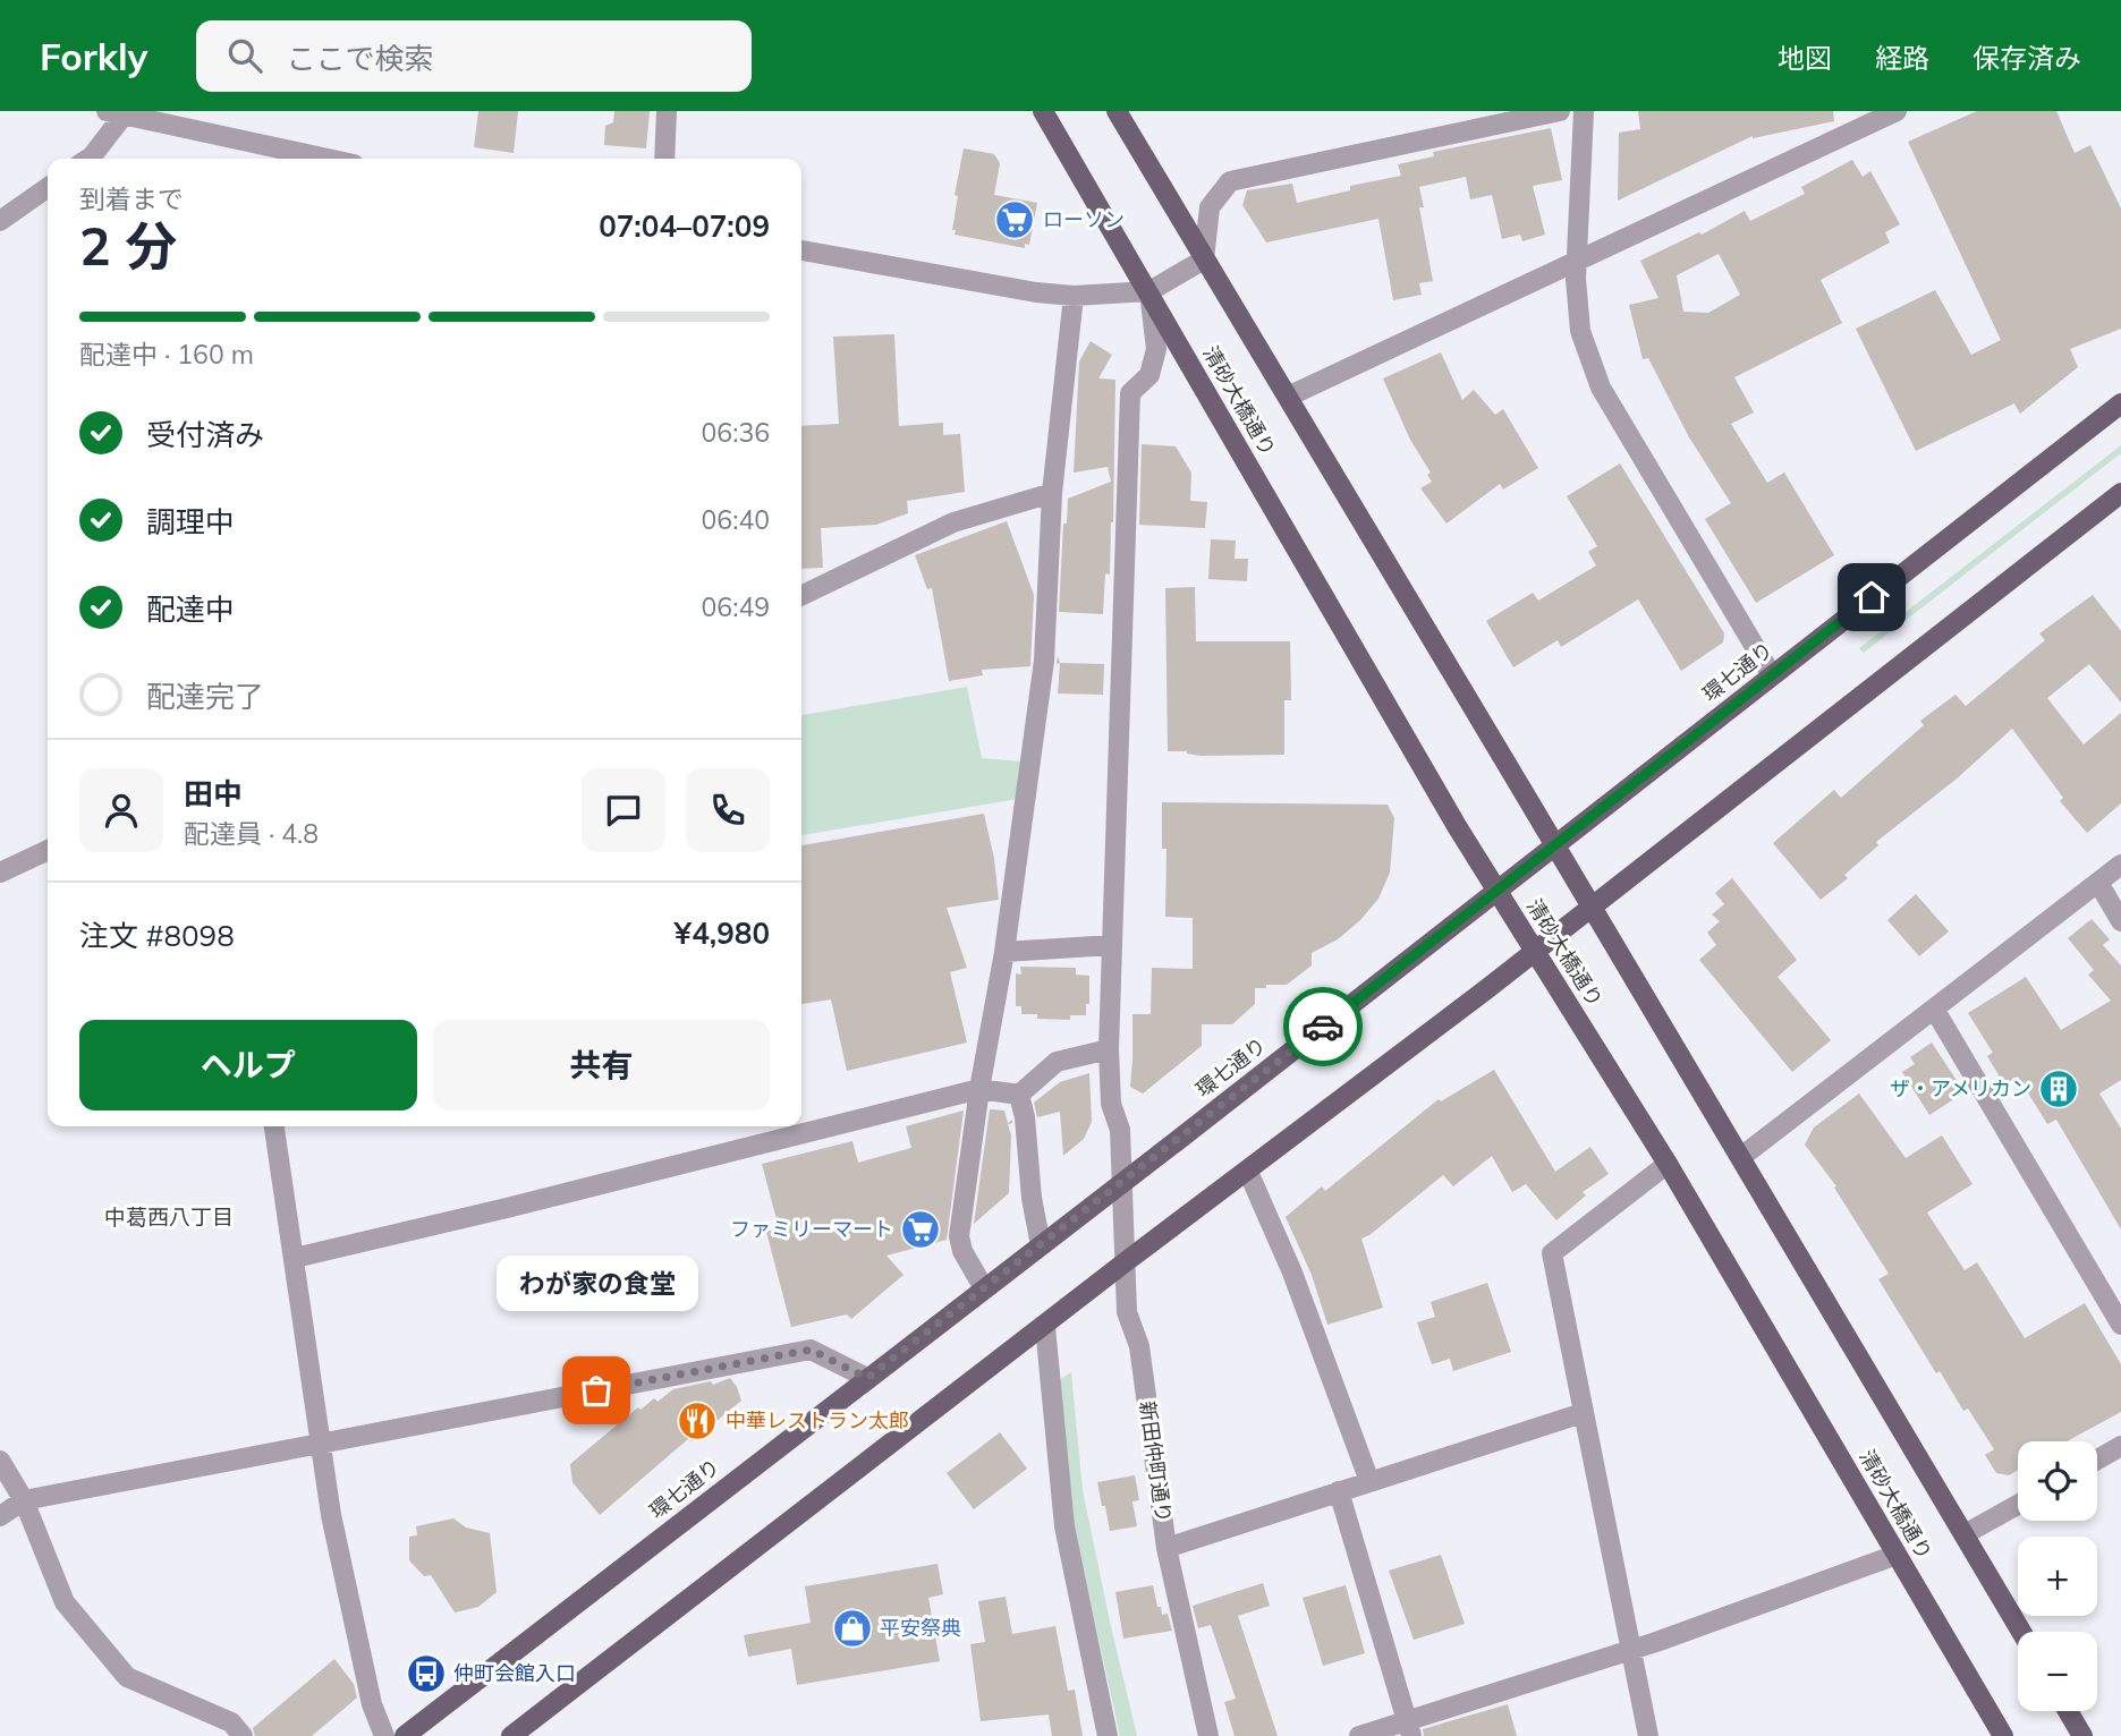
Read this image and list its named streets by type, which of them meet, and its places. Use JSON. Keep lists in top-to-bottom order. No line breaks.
{"streets":{"main road":["清砂大橋通り","環七通り"],"street":["新田仲町通り"]},"crossings":[["清砂大橋通り","環七通り"],["清砂大橋通り","新田仲町通り"],["環七通り","新田仲町通り"]],"districts":["中葛西八丁目"],"places":{"supermarket":["ローソン","ファミリーマート"],"building":["ザ・アメリカン"],"other":["わが家の食堂"],"restaurant":["中華レストラン太郎"],"shop":["平安祭典"],"bus stop":["仲町会館入口"]},"page":{"header":"Forkly","search":"ここで検索","nav":["地図","経路","保存済み"],"heading":["2 分","到着まで","07:04–07:09"],"panel":["田中","配達員 · 4.8","注文 #8098","¥4,980"],"bar":"配達中 · 160 m","list":[["受付済み","06:36"],["調理中","06:40"],["配達中","06:49"],"配達完了"],"buttons":["ヘルプ","共有"],"bubble":"わが家の食堂","map_buttons":["+","−"]}}
